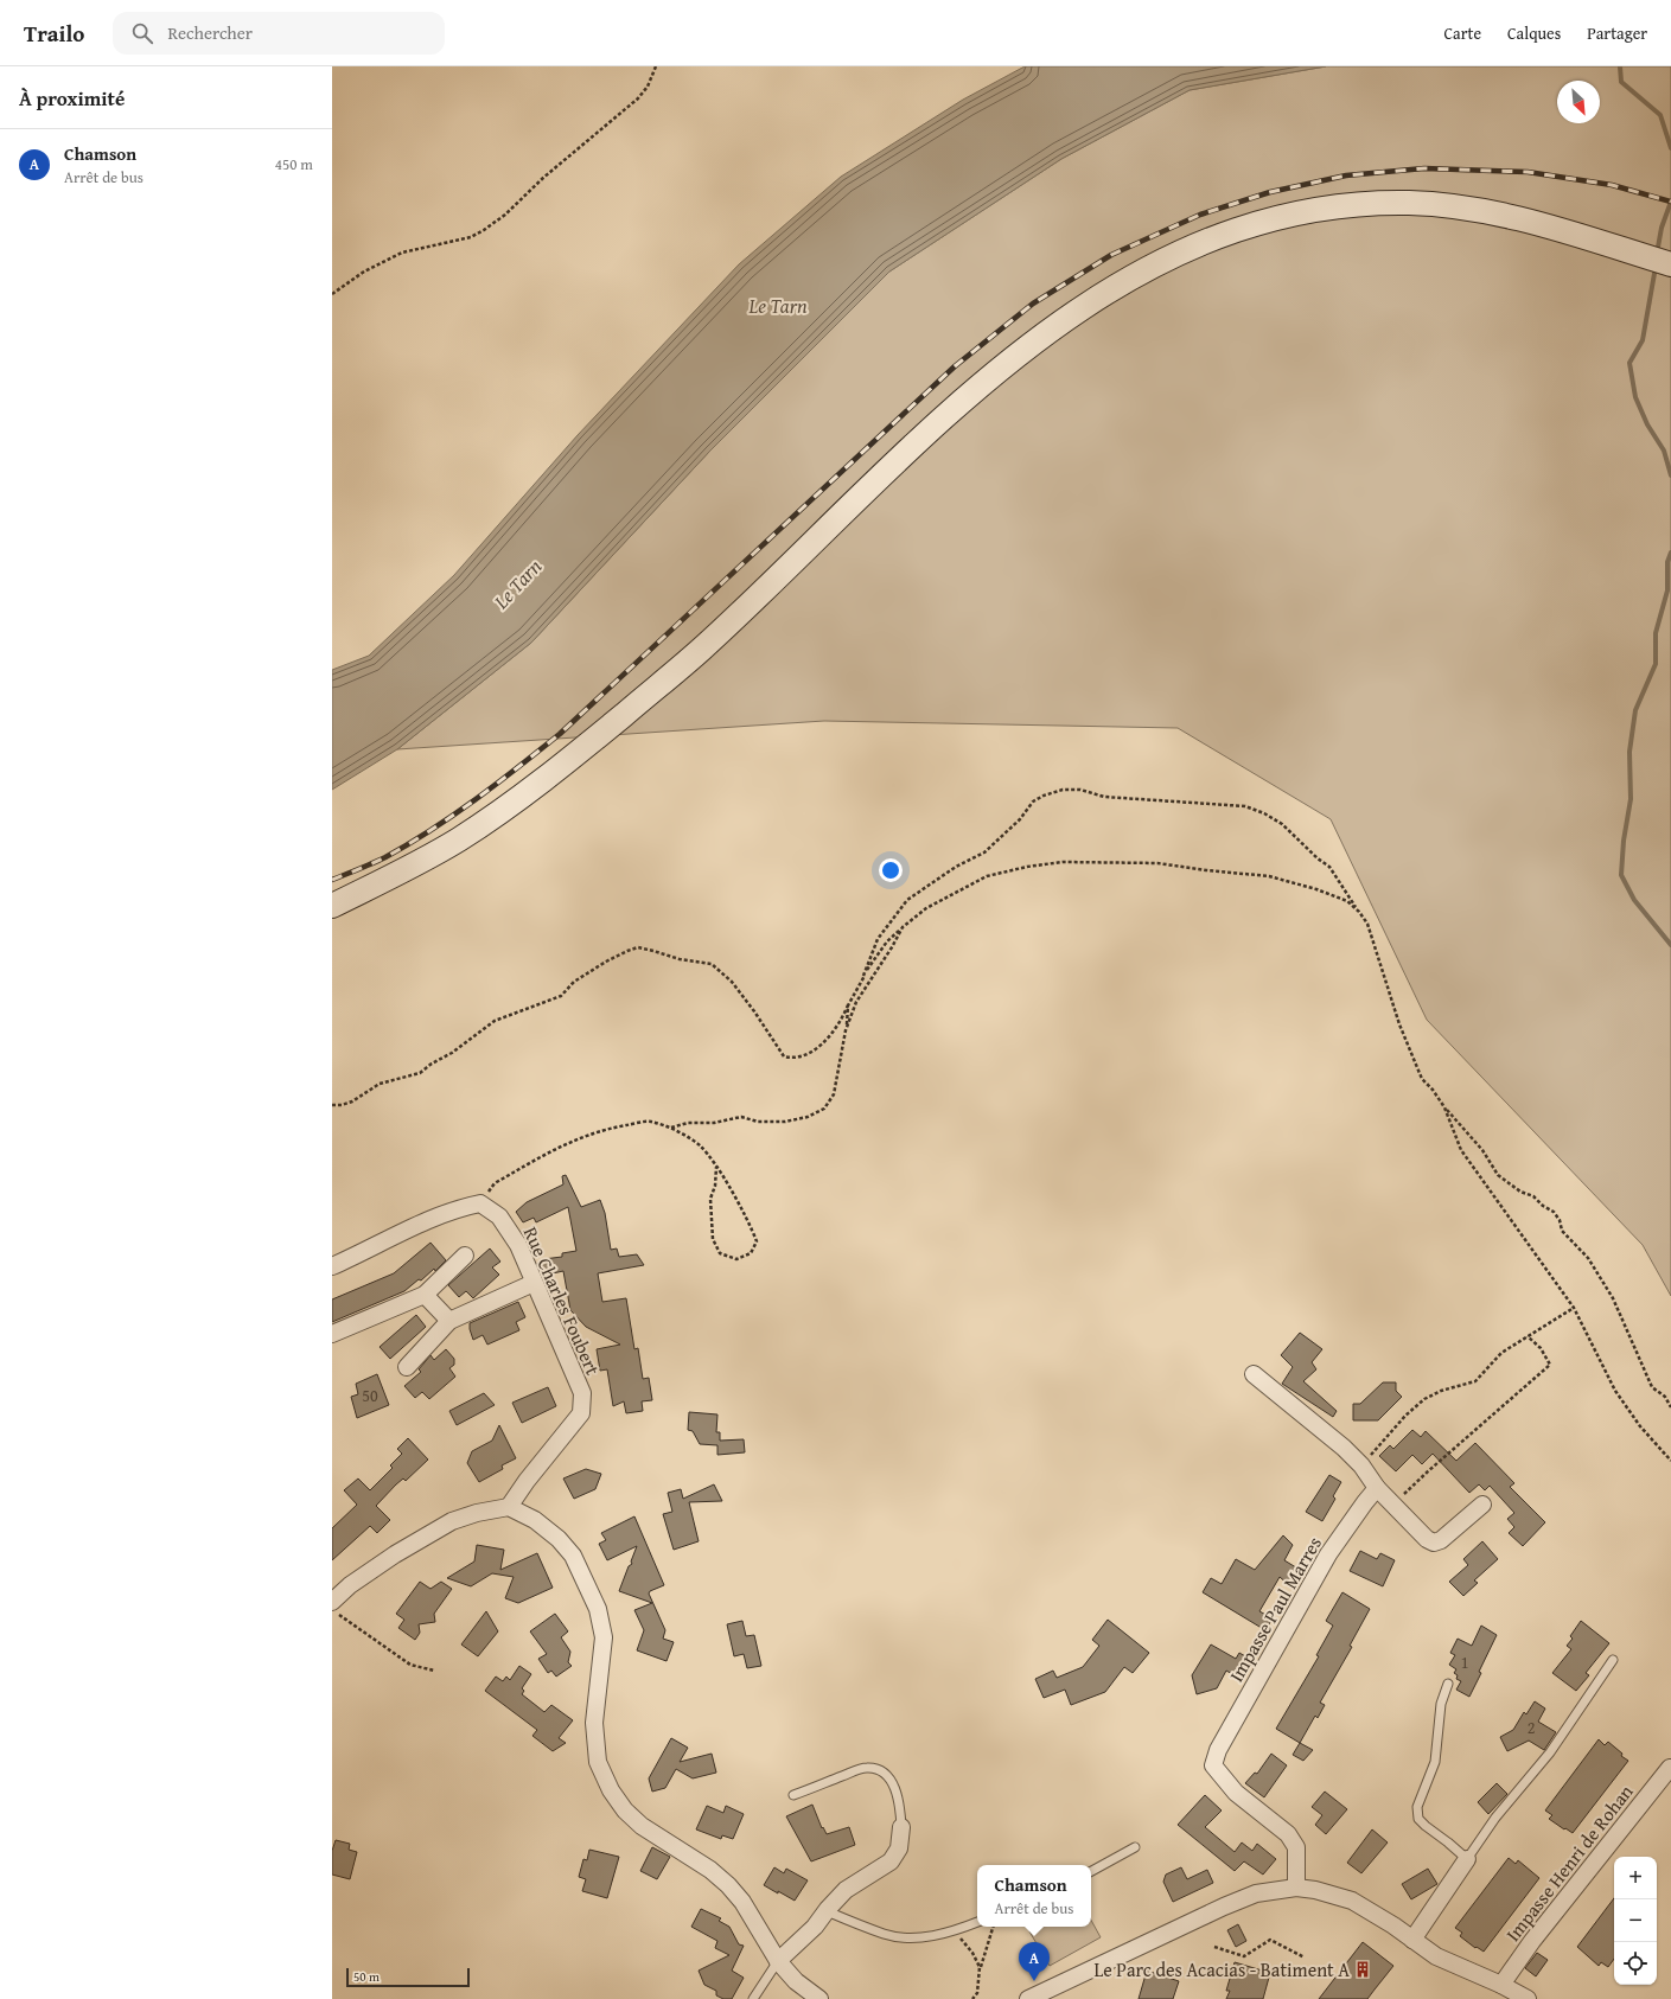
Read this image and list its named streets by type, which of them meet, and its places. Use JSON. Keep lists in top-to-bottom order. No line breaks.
{"streets":{"street":["Rue Charles Foubert","Impasse Paul Marres","Impasse Henri de Rohan"]},"water":["Le Tarn"],"places":{"building":["Le Parc des Acacias - Batiment A"]},"house_numbers":["50","1","2"],"scale_bar":"50 m","north":"bottom right","page":{"header":"Trailo","search":"Rechercher","nav":["Carte","Calques","Partager"],"heading":"À proximité","list":[{"mark":"A","name":"Chamson","note":"Arrêt de bus","value":"450 m"}],"map_buttons":["+","−"],"popup":["Chamson","Arrêt de bus"],"pins":"A","scale":"50 m"}}
